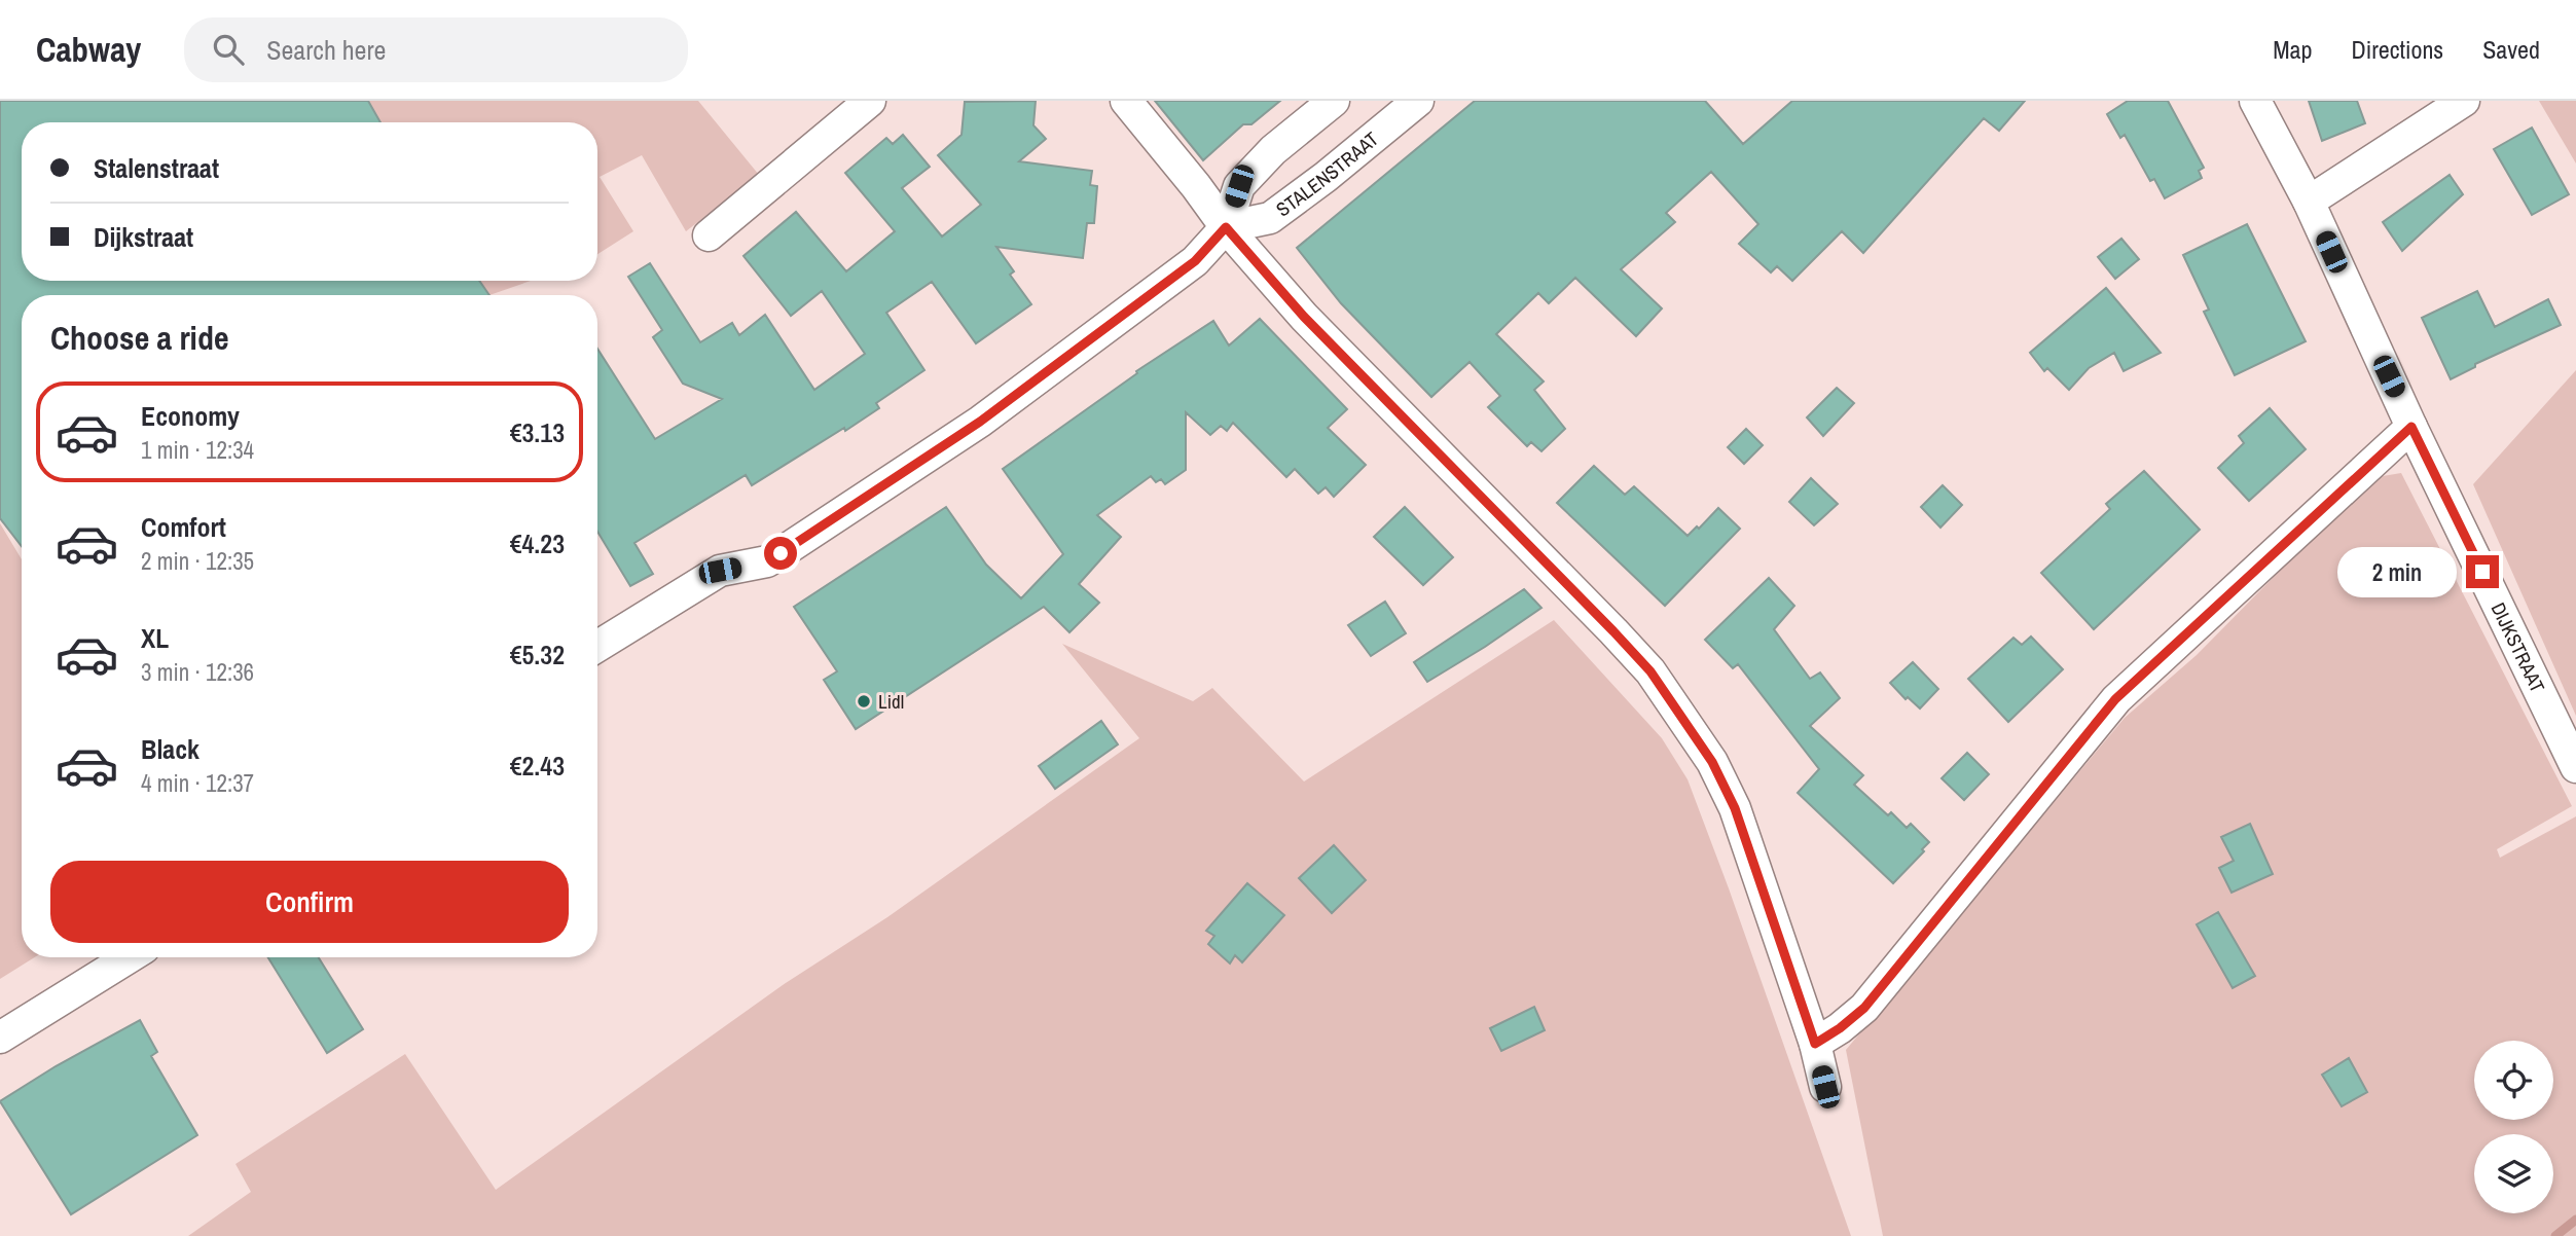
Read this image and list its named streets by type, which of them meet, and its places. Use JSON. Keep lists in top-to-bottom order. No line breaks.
{"streets":{"street":["STALENSTRAAT","DIJKSTRAAT"]},"places":["Lidl"],"page":{"header":"Cabway","search":"Search here","nav":["Map","Directions","Saved"],"banner":["Stalenstraat","Dijkstraat"],"heading":"Choose a ride","list":[{"name":"Economy","note":"1 min · 12:34","value":"€3.13"},{"name":"Comfort","note":"2 min · 12:35","value":"€4.23"},{"name":"XL","note":"3 min · 12:36","value":"€5.32"},{"name":"Black","note":"4 min · 12:37","value":"€2.43"}],"bubble":"2 min","buttons":"Confirm"}}
